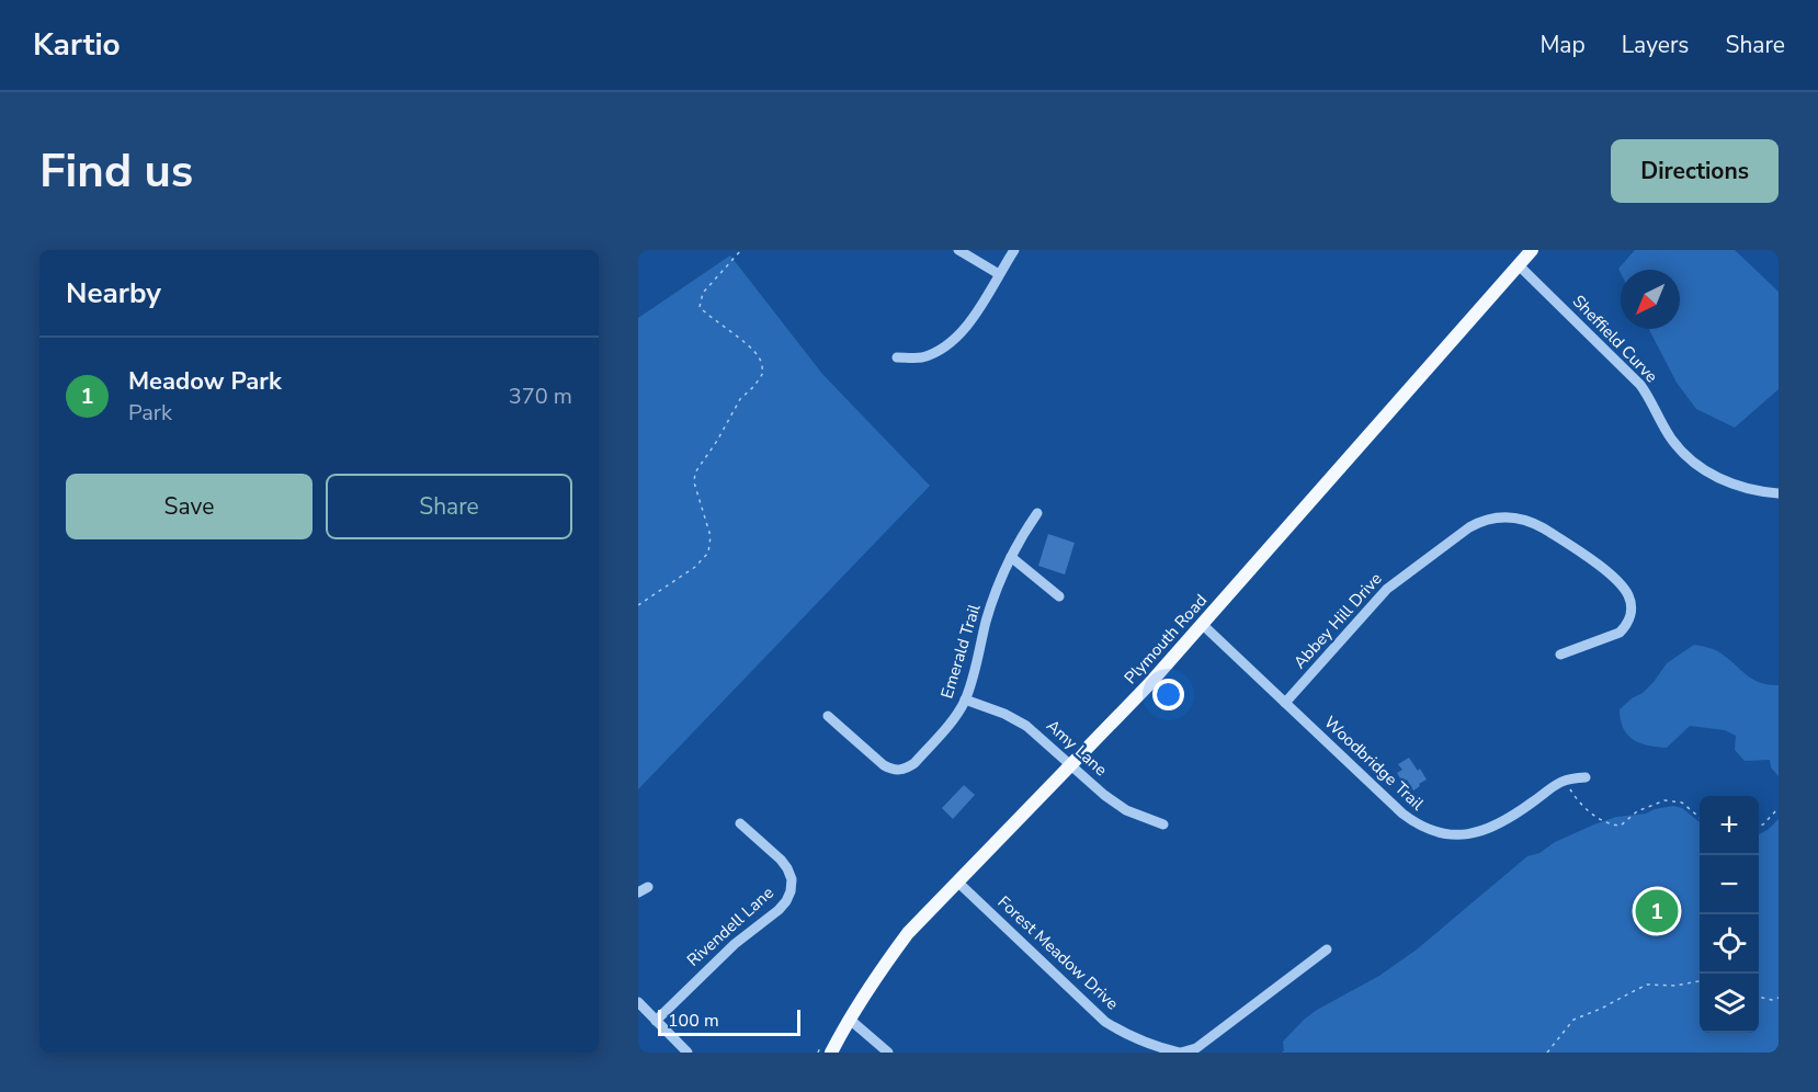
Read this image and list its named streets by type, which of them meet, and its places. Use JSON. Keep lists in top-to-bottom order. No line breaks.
{"streets":{"main road":["Plymouth Road"],"street":["Sheffield Curve","Abbey Hill Drive","Emerald Trail","Amy Lane","Woodbridge Trail","Rivendell Lane","Forest Meadow Drive"]},"crossings":[["Sheffield Curve","Plymouth Road"],["Abbey Hill Drive","Woodbridge Trail"],["Plymouth Road","Amy Lane"],["Plymouth Road","Woodbridge Trail"],["Plymouth Road","Forest Meadow Drive"],["Emerald Trail","Amy Lane"]],"scale_bar":"100 m","north":"bottom left","page":{"header":"Kartio","nav":["Map","Layers","Share"],"buttons":["Directions",["Save","Share"]],"title":"Find us","heading":"Nearby","list":[{"mark":"1","name":"Meadow Park","note":"Park","value":"370 m"}],"map_buttons":["+","−"],"pins":"1","scale":"100 m"}}
